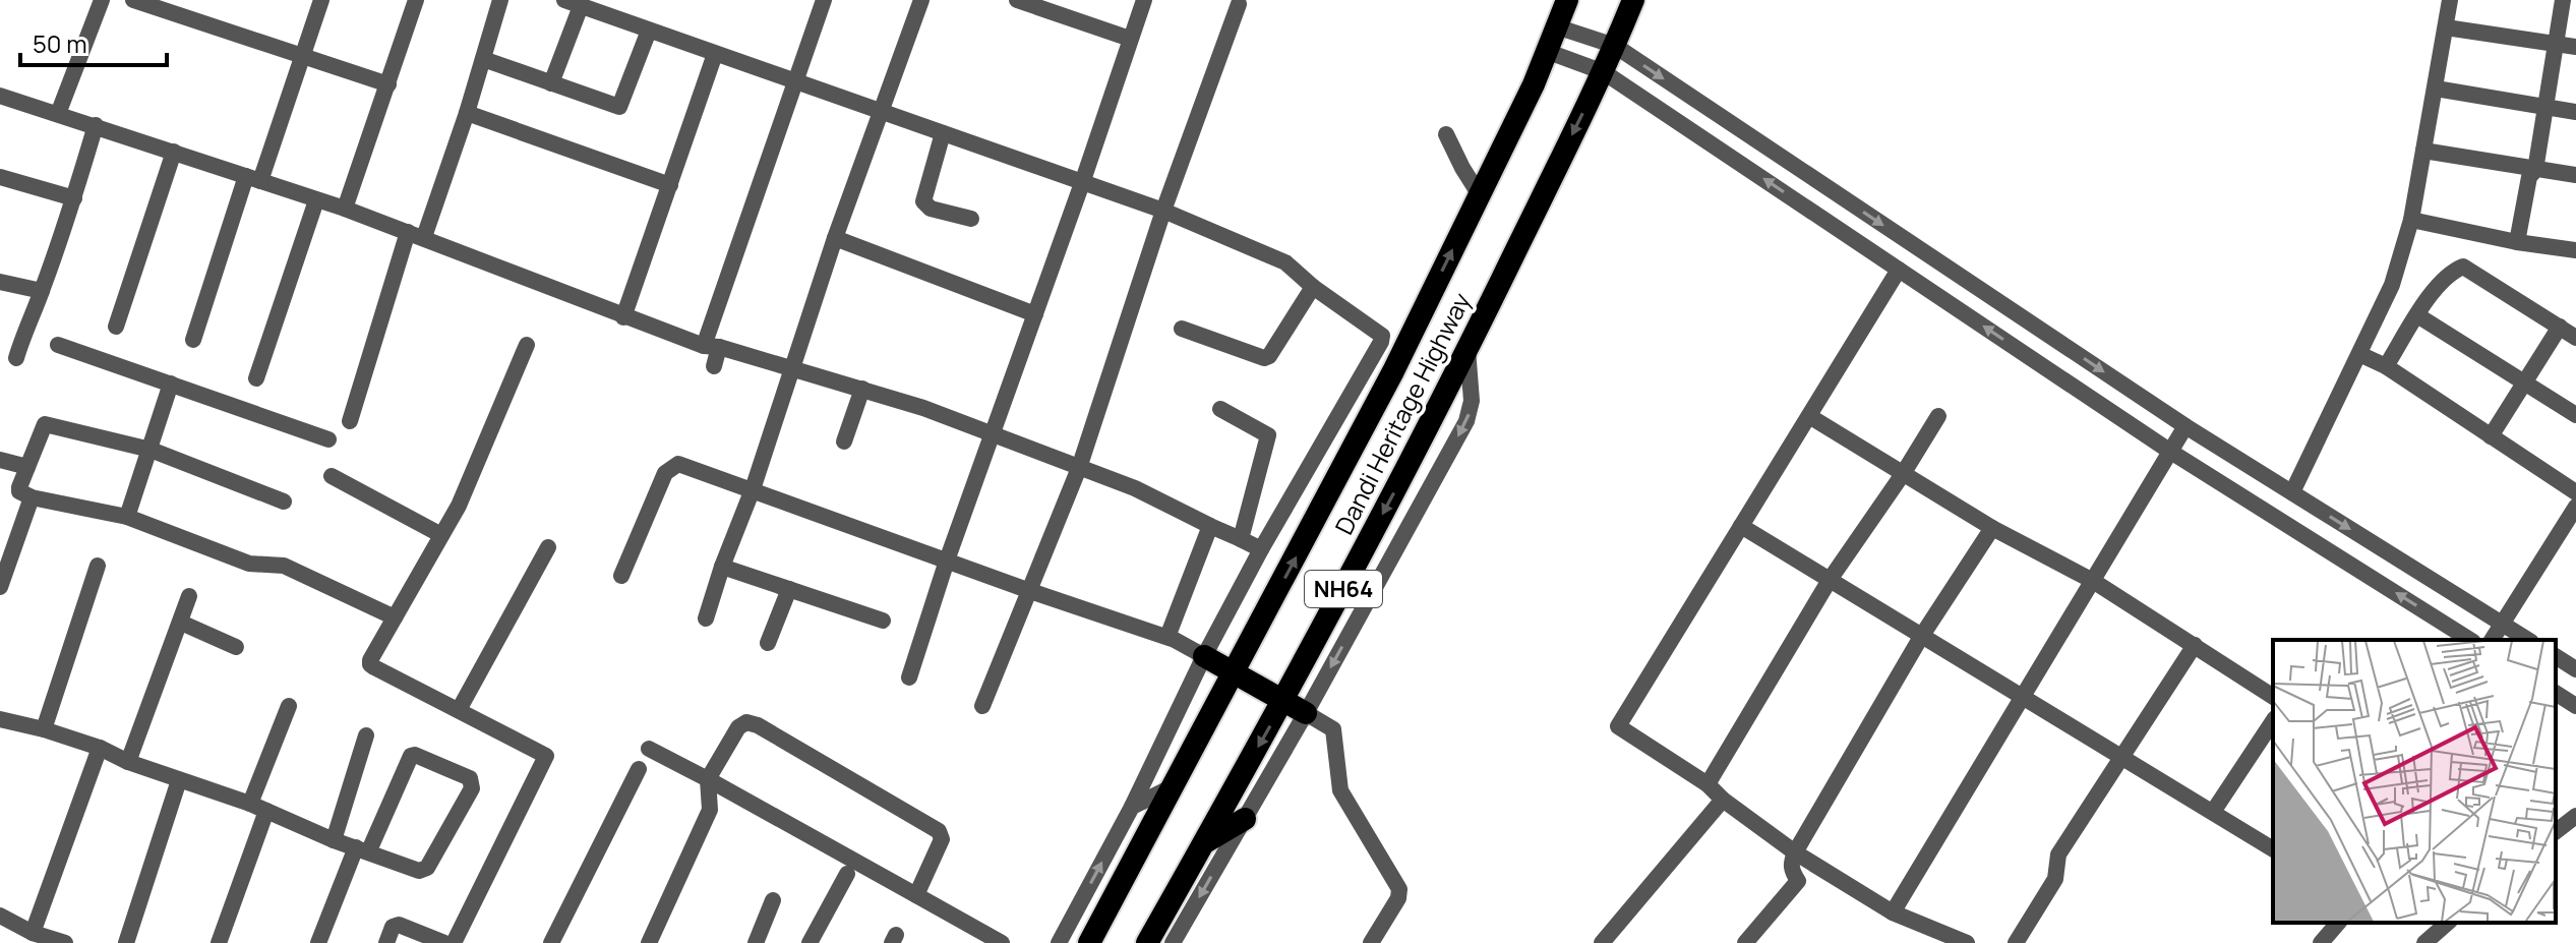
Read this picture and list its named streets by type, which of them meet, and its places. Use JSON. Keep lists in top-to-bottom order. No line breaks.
{"streets":{"highway":["Dandi Heritage Highway","NH64"]},"crossings":[["Dandi Heritage Highway","NH64"]],"scale_bar":"50 m"}
